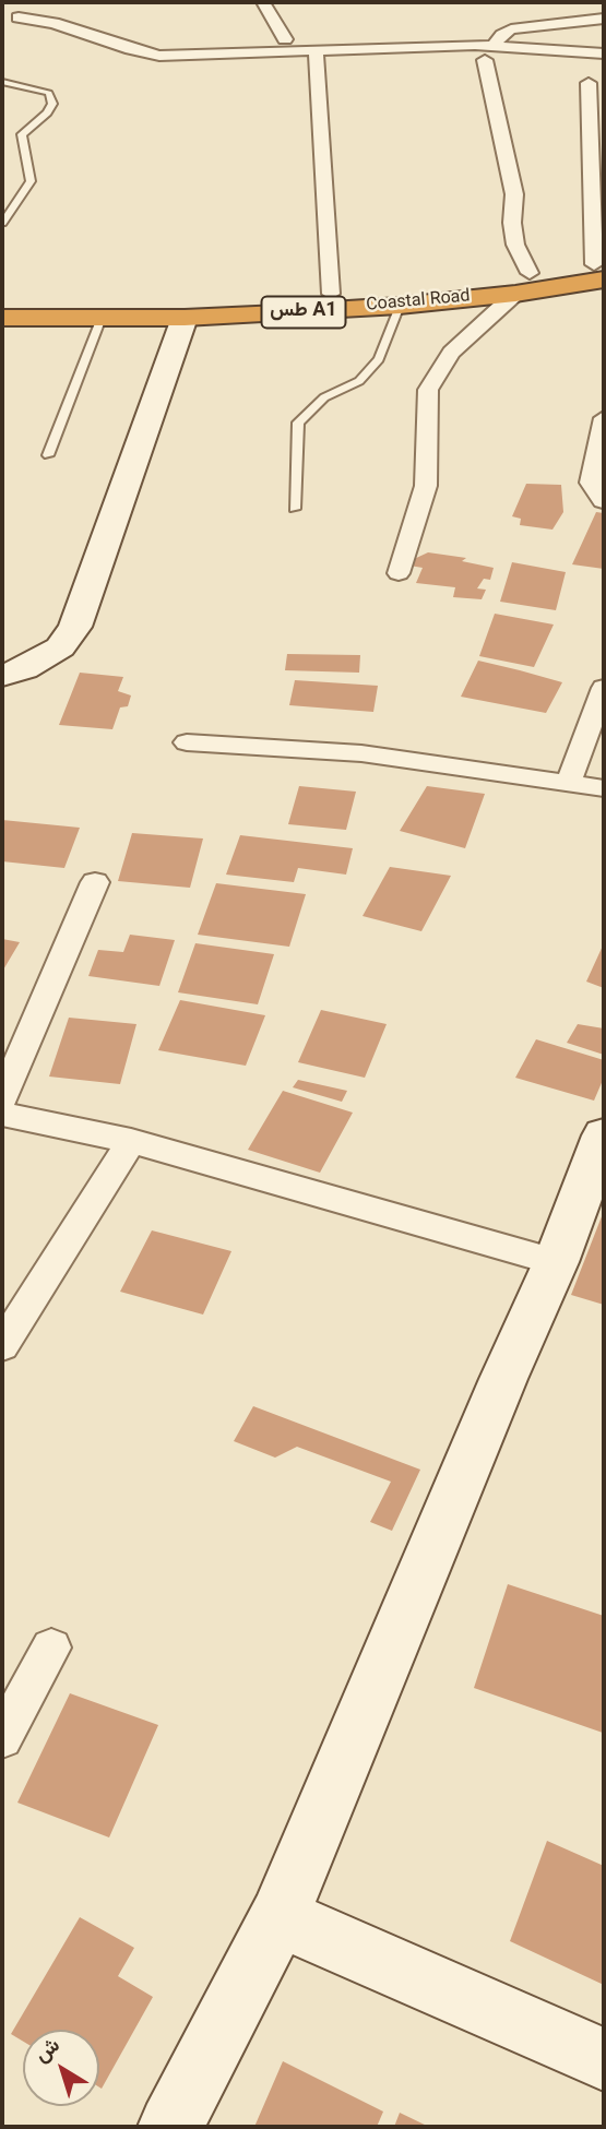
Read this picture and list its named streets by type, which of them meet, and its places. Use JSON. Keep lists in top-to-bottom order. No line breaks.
{"streets":{"highway":["Coastal Road","طس A1"]},"north":"top left"}
